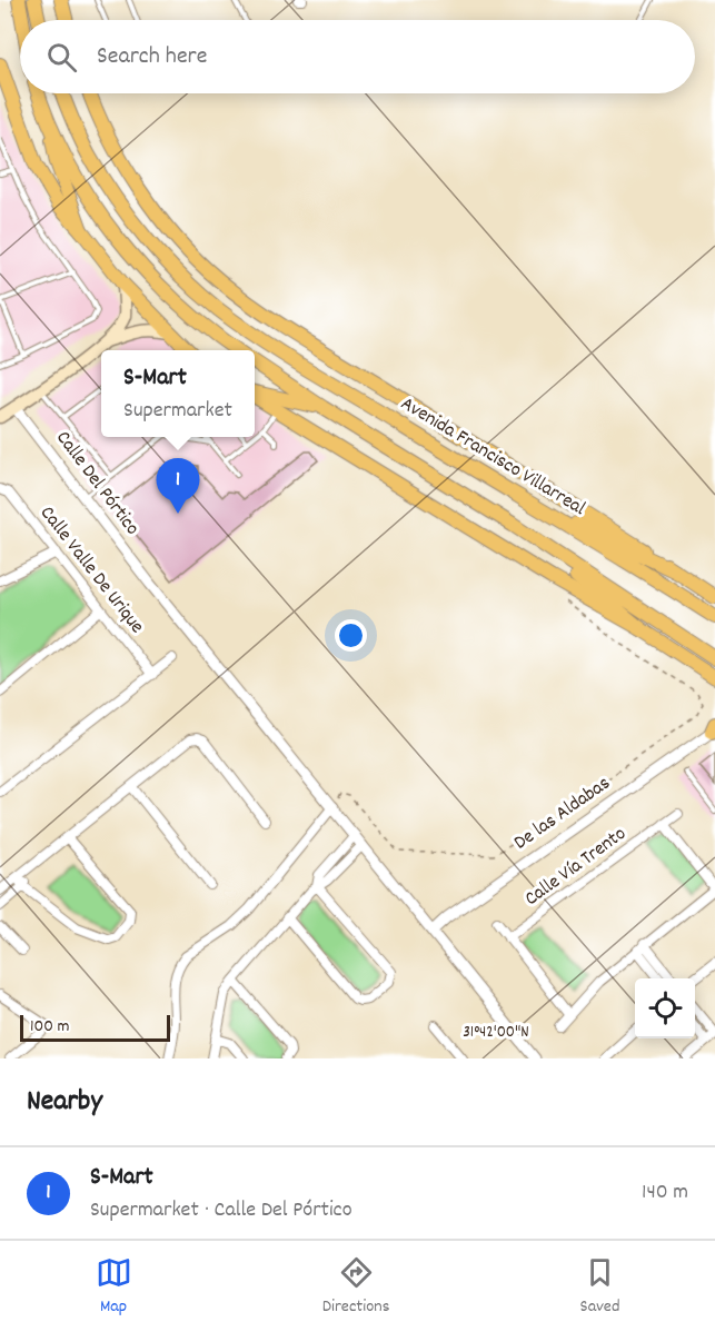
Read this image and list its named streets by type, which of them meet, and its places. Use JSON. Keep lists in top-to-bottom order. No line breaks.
{"streets":{"main road":["Avenida Francisco Villarreal"],"street":["Calle Del Pórtico","Calle Valle De Urique","De las Aldabas","Calle Vía Trento"]},"crossings":[["Calle Del Pórtico","De las Aldabas"]],"scale_bar":"100 m","page":{"search":"Search here","popup":["S-Mart","Supermarket"],"pins":"1","scale":"100 m","heading":"Nearby","list":[{"mark":"1","name":"S-Mart","note":"Supermarket · Calle Del Pórtico","value":"140 m"}],"nav":["Map","Directions","Saved"]},"coordinates":["31°42'00\"N"]}
